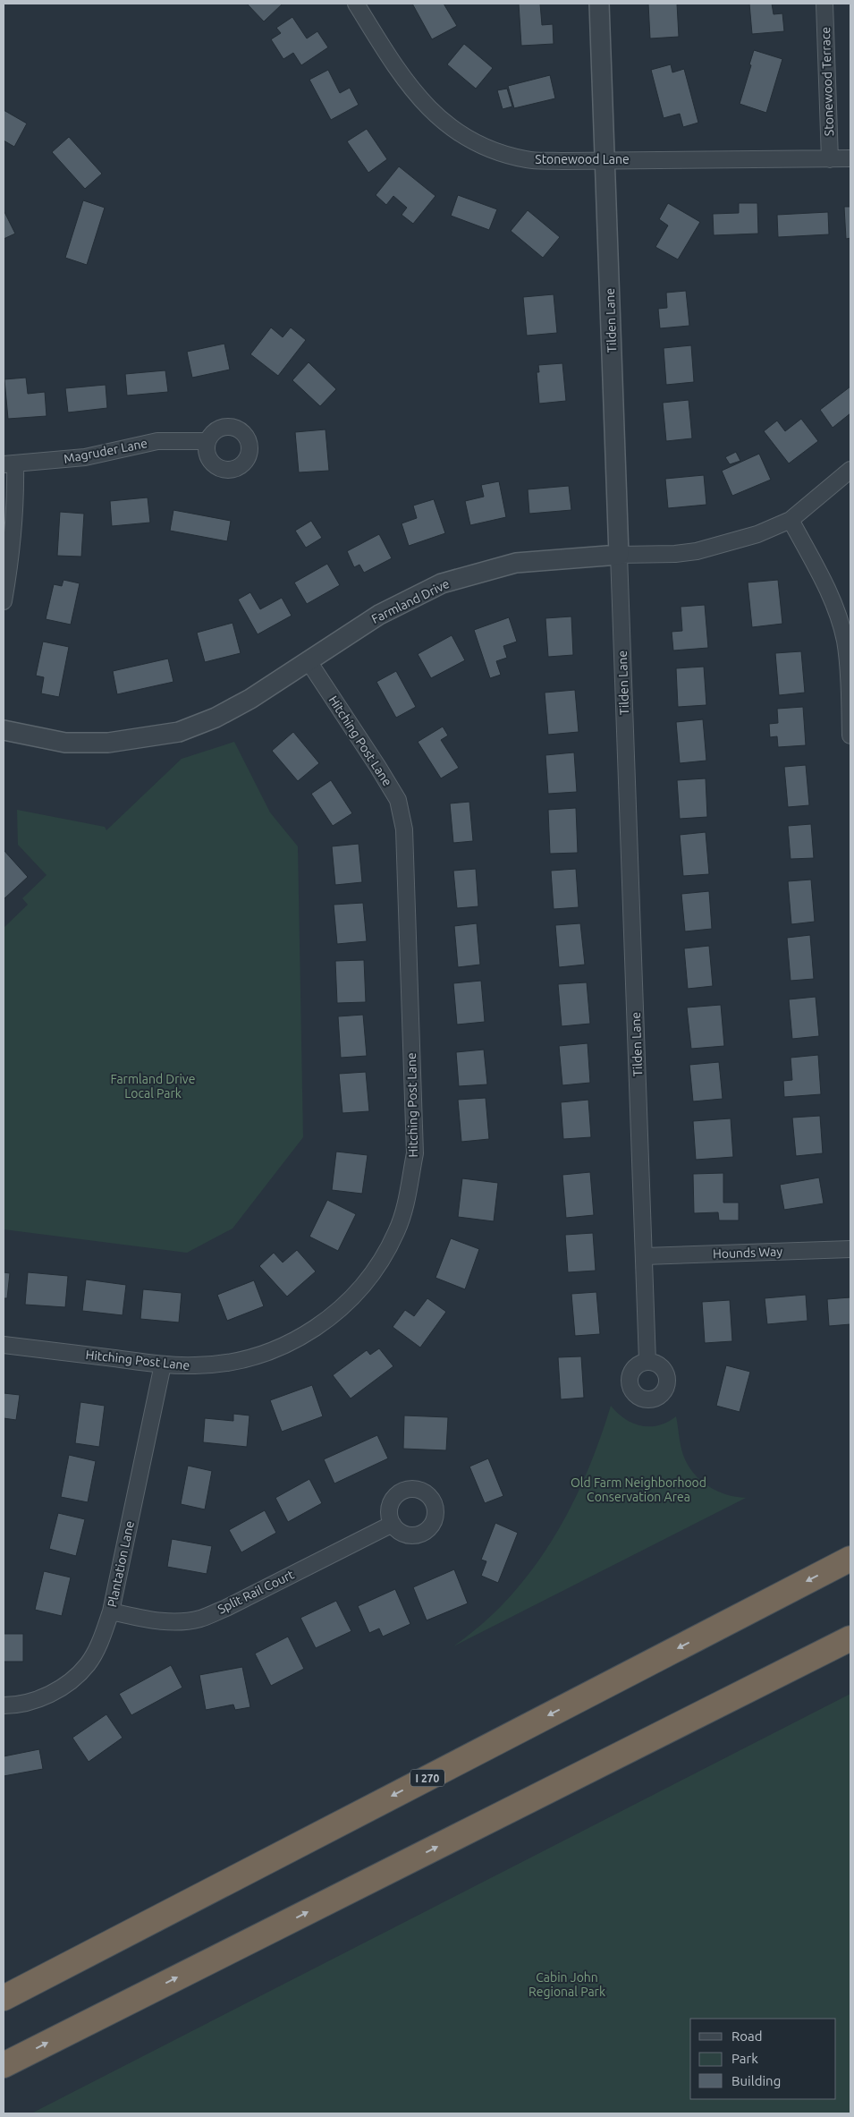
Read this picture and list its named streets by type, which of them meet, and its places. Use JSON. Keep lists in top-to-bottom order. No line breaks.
{"streets":{"highway":["I 270"],"street":["Stonewood Terrace","Stonewood Lane","Tilden Lane","Magruder Lane","Farmland Drive","Hitching Post Lane","Hounds Way","Plantation Lane","Split Rail Court"]},"crossings":[["Stonewood Terrace","Stonewood Lane"],["Stonewood Lane","Tilden Lane"],["Tilden Lane","Farmland Drive"],["Tilden Lane","Hounds Way"],["Farmland Drive","Hitching Post Lane"],["Hitching Post Lane","Plantation Lane"],["Plantation Lane","Split Rail Court"]],"parks":["Farmland Drive Local Park","Old Farm Neighborhood Conservation Area","Cabin John Regional Park"],"legend":["Road","Park","Building"]}
